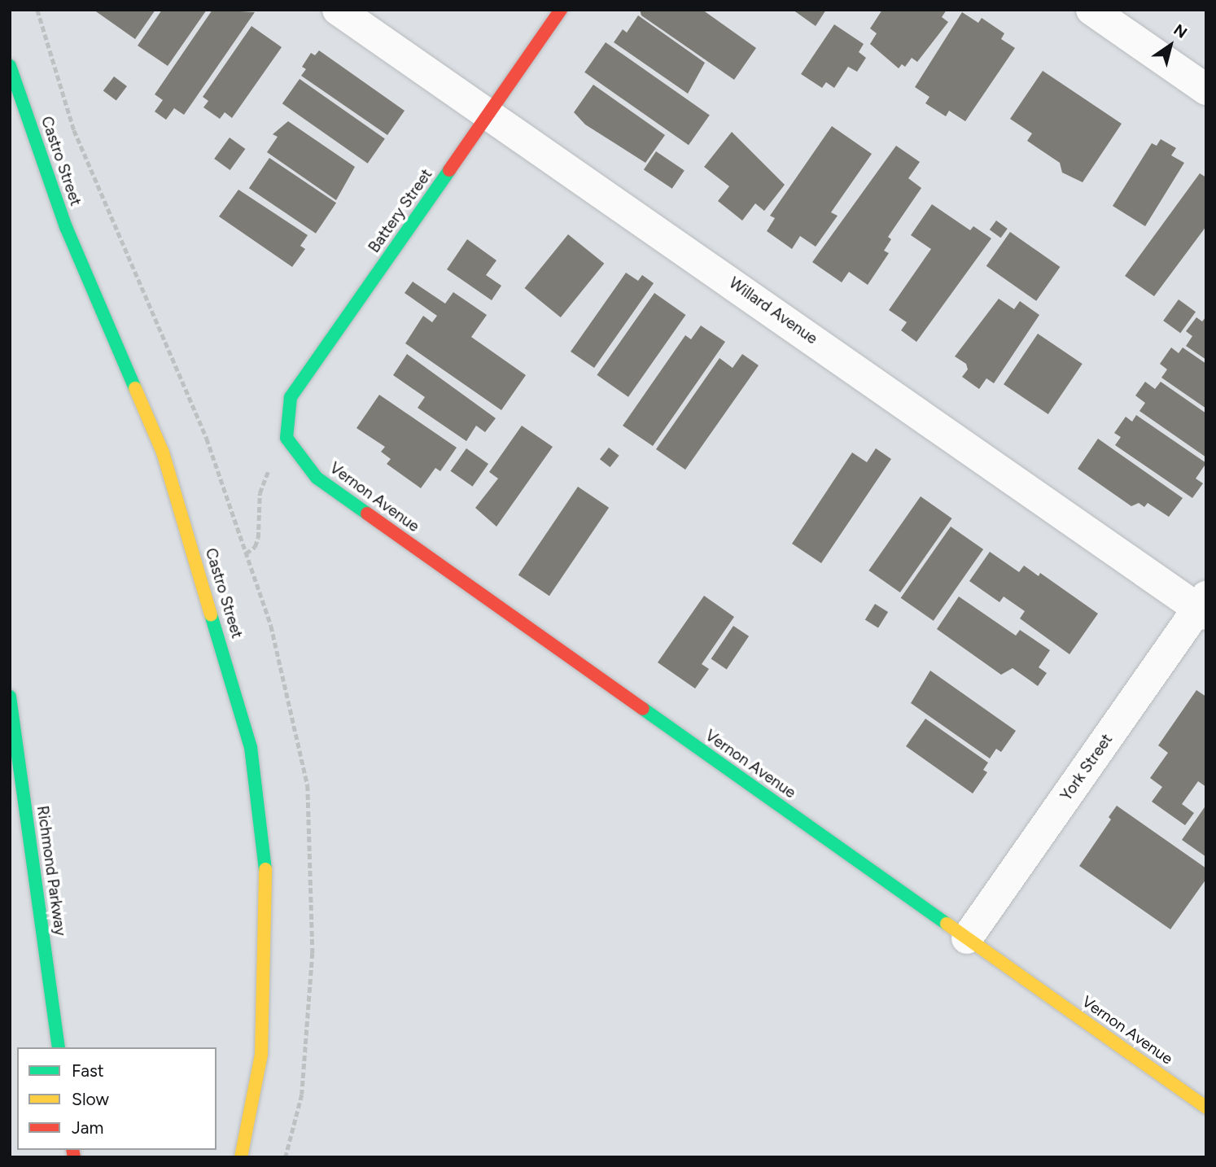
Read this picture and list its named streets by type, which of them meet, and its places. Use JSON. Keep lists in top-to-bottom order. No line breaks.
{"streets":{"main road":["Castro Street","Battery Street","Vernon Avenue","Richmond Parkway"],"street":["Willard Avenue","York Street"]},"crossings":[["Battery Street","Willard Avenue"],["Battery Street","Vernon Avenue"],["Willard Avenue","York Street"],["Vernon Avenue","York Street"]],"legend":["Fast","Slow","Jam"],"north":"top right"}
